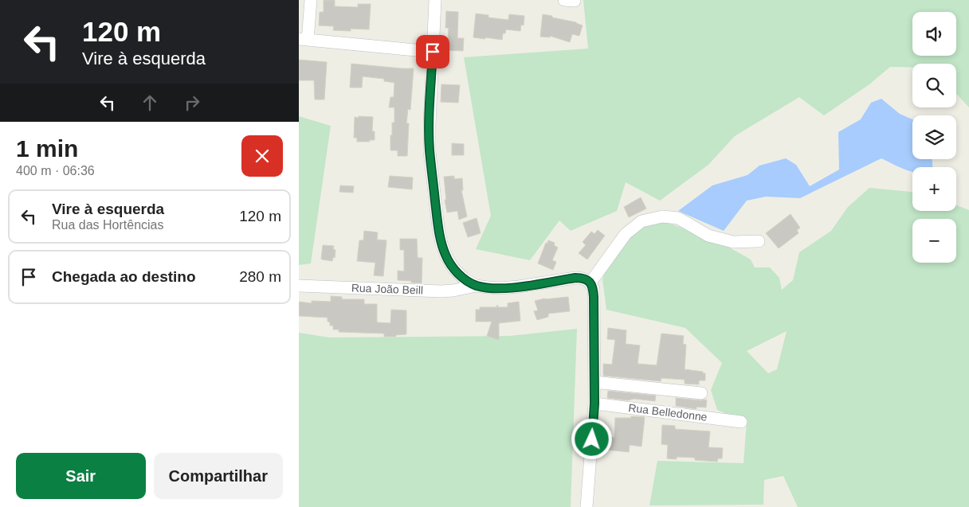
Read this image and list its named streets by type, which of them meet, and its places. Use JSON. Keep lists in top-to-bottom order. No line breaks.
{"streets":{"street":["Rua João Beill","Rua Belledonne"]},"page":{"turn":["120 m","Vire à esquerda"],"map_buttons":["+","−"],"heading":["1 min","400 m · 06:36"],"list":[{"name":"Vire à esquerda","note":"Rua das Hortências","value":"120 m"},{"name":"Chegada ao destino","value":"280 m"}],"buttons":["Sair","Compartilhar"]}}
